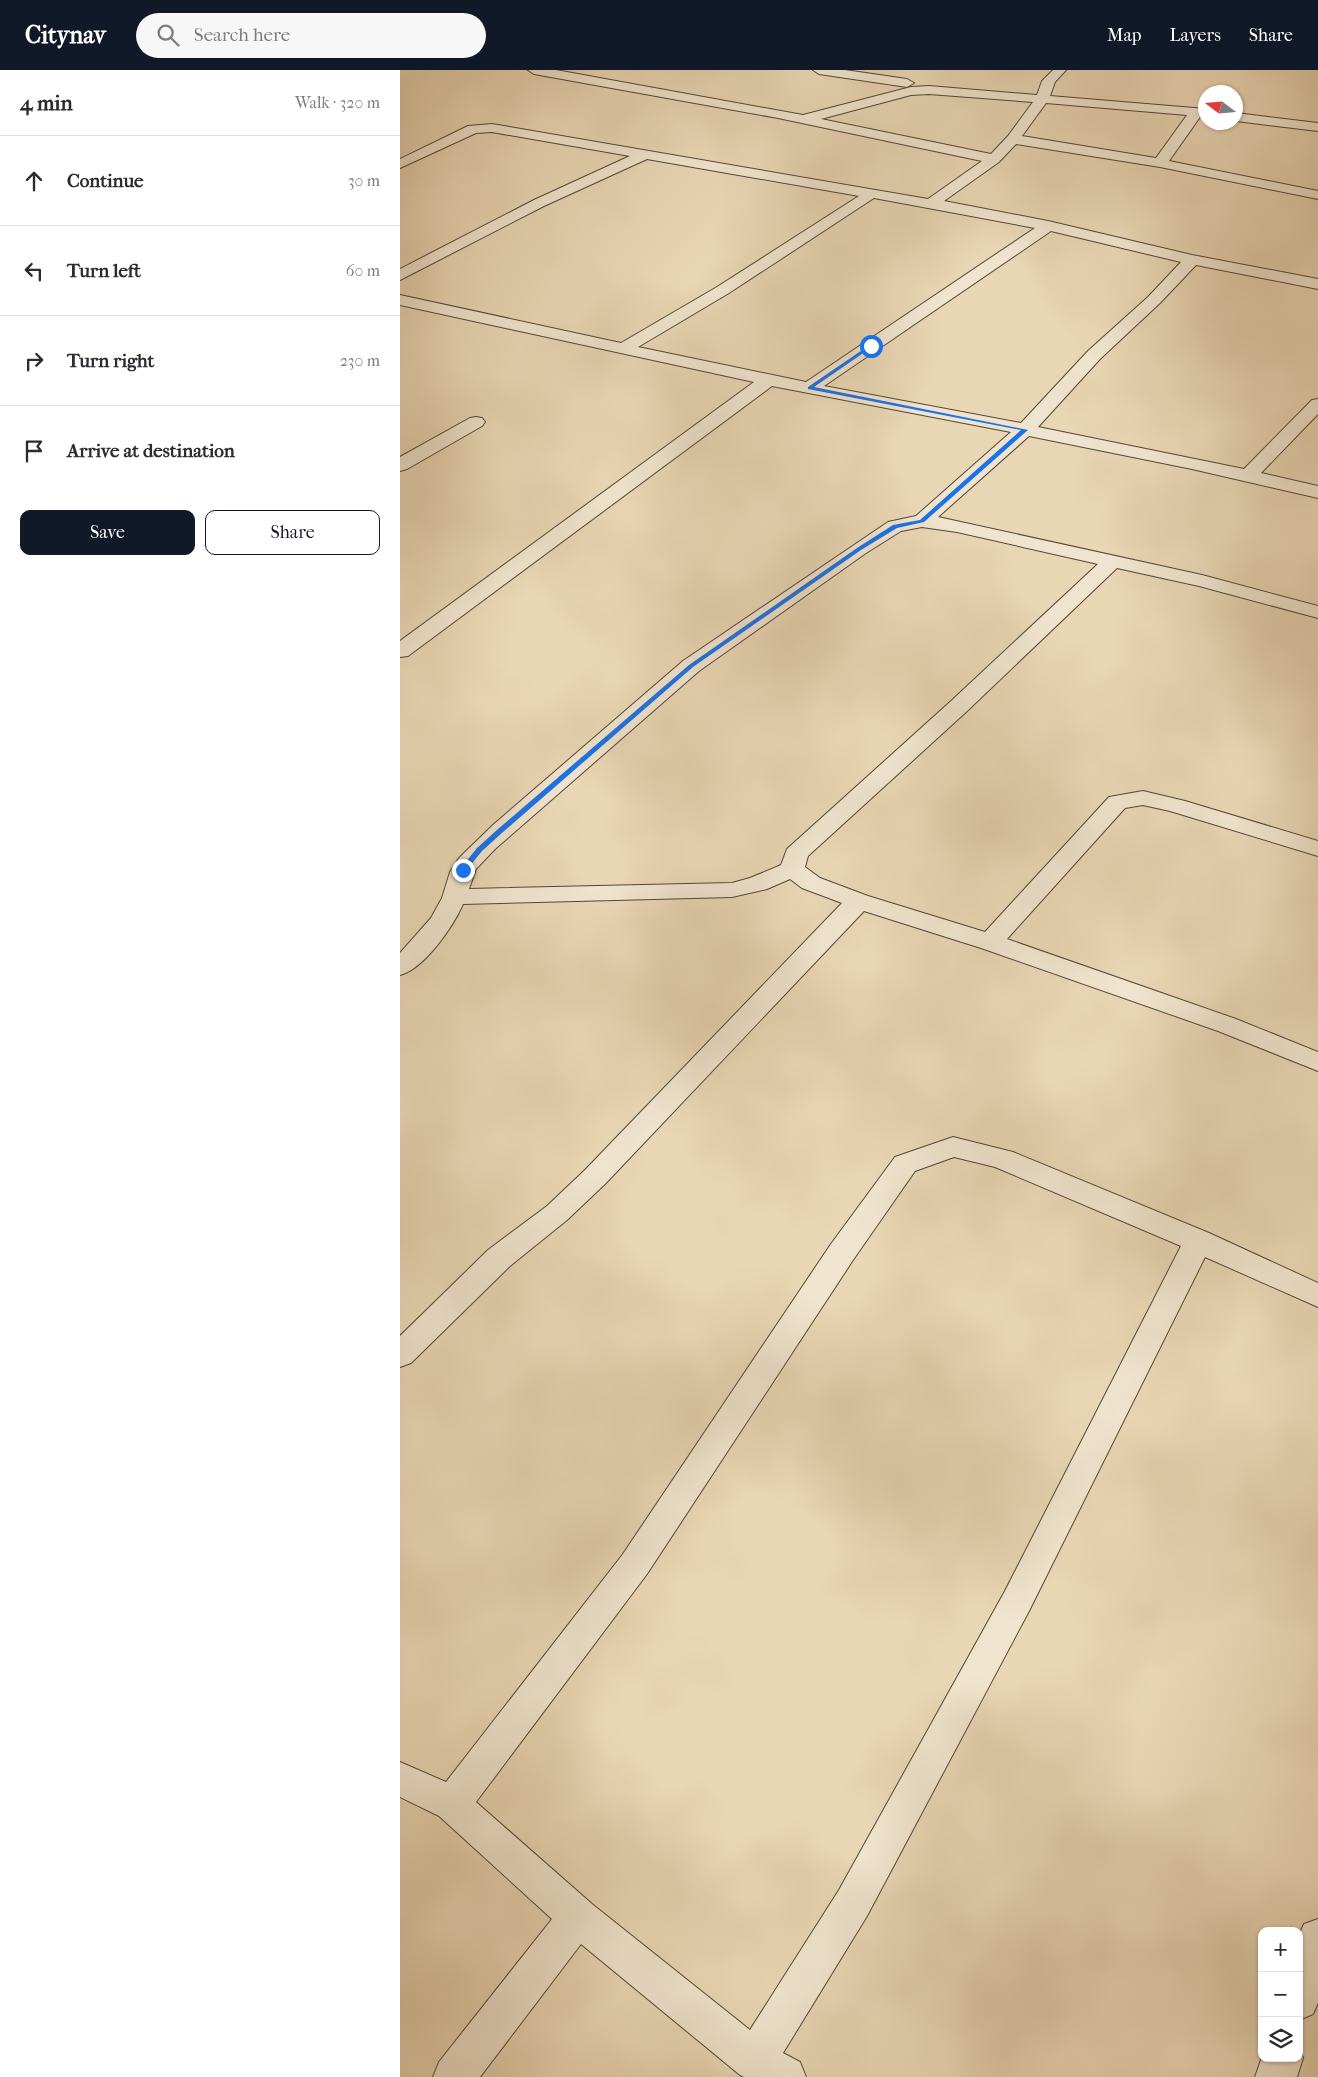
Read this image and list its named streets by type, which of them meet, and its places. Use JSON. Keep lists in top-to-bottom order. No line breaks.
{"north":"left","page":{"header":"Citynav","search":"Search here","nav":["Map","Layers","Share"],"heading":["4 min","Walk · 320 m"],"list":[["Continue","30 m"],["Turn left","60 m"],["Turn right","230 m"],"Arrive at destination"],"buttons":["Save","Share"],"map_buttons":["+","−"]}}
